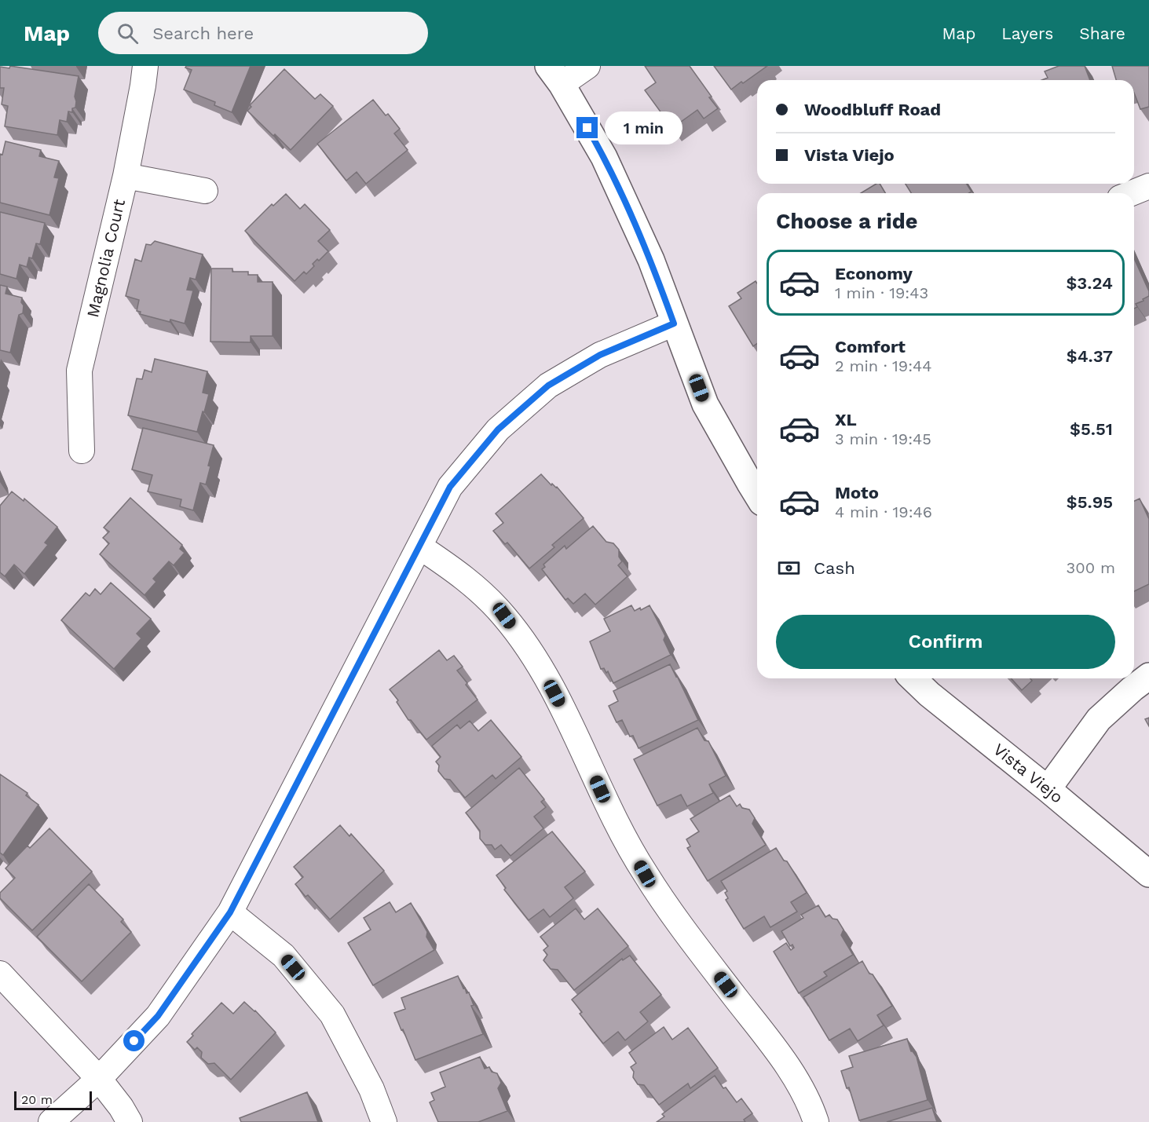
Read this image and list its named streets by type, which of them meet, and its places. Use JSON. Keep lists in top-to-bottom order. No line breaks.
{"streets":{"street":["Magnolia Court","Vista Viejo"]},"scale_bar":"20 m","page":{"header":"Map","search":"Search here","nav":["Map","Layers","Share"],"banner":["Woodbluff Road","Vista Viejo"],"bubble":"1 min","heading":"Choose a ride","list":[{"name":"Economy","note":"1 min · 19:43","value":"$3.24"},{"name":"Comfort","note":"2 min · 19:44","value":"$4.37"},{"name":"XL","note":"3 min · 19:45","value":"$5.51"},{"name":"Moto","note":"4 min · 19:46","value":"$5.95"}],"pay":["Cash","300 m"],"buttons":"Confirm","scale":"20 m"}}
